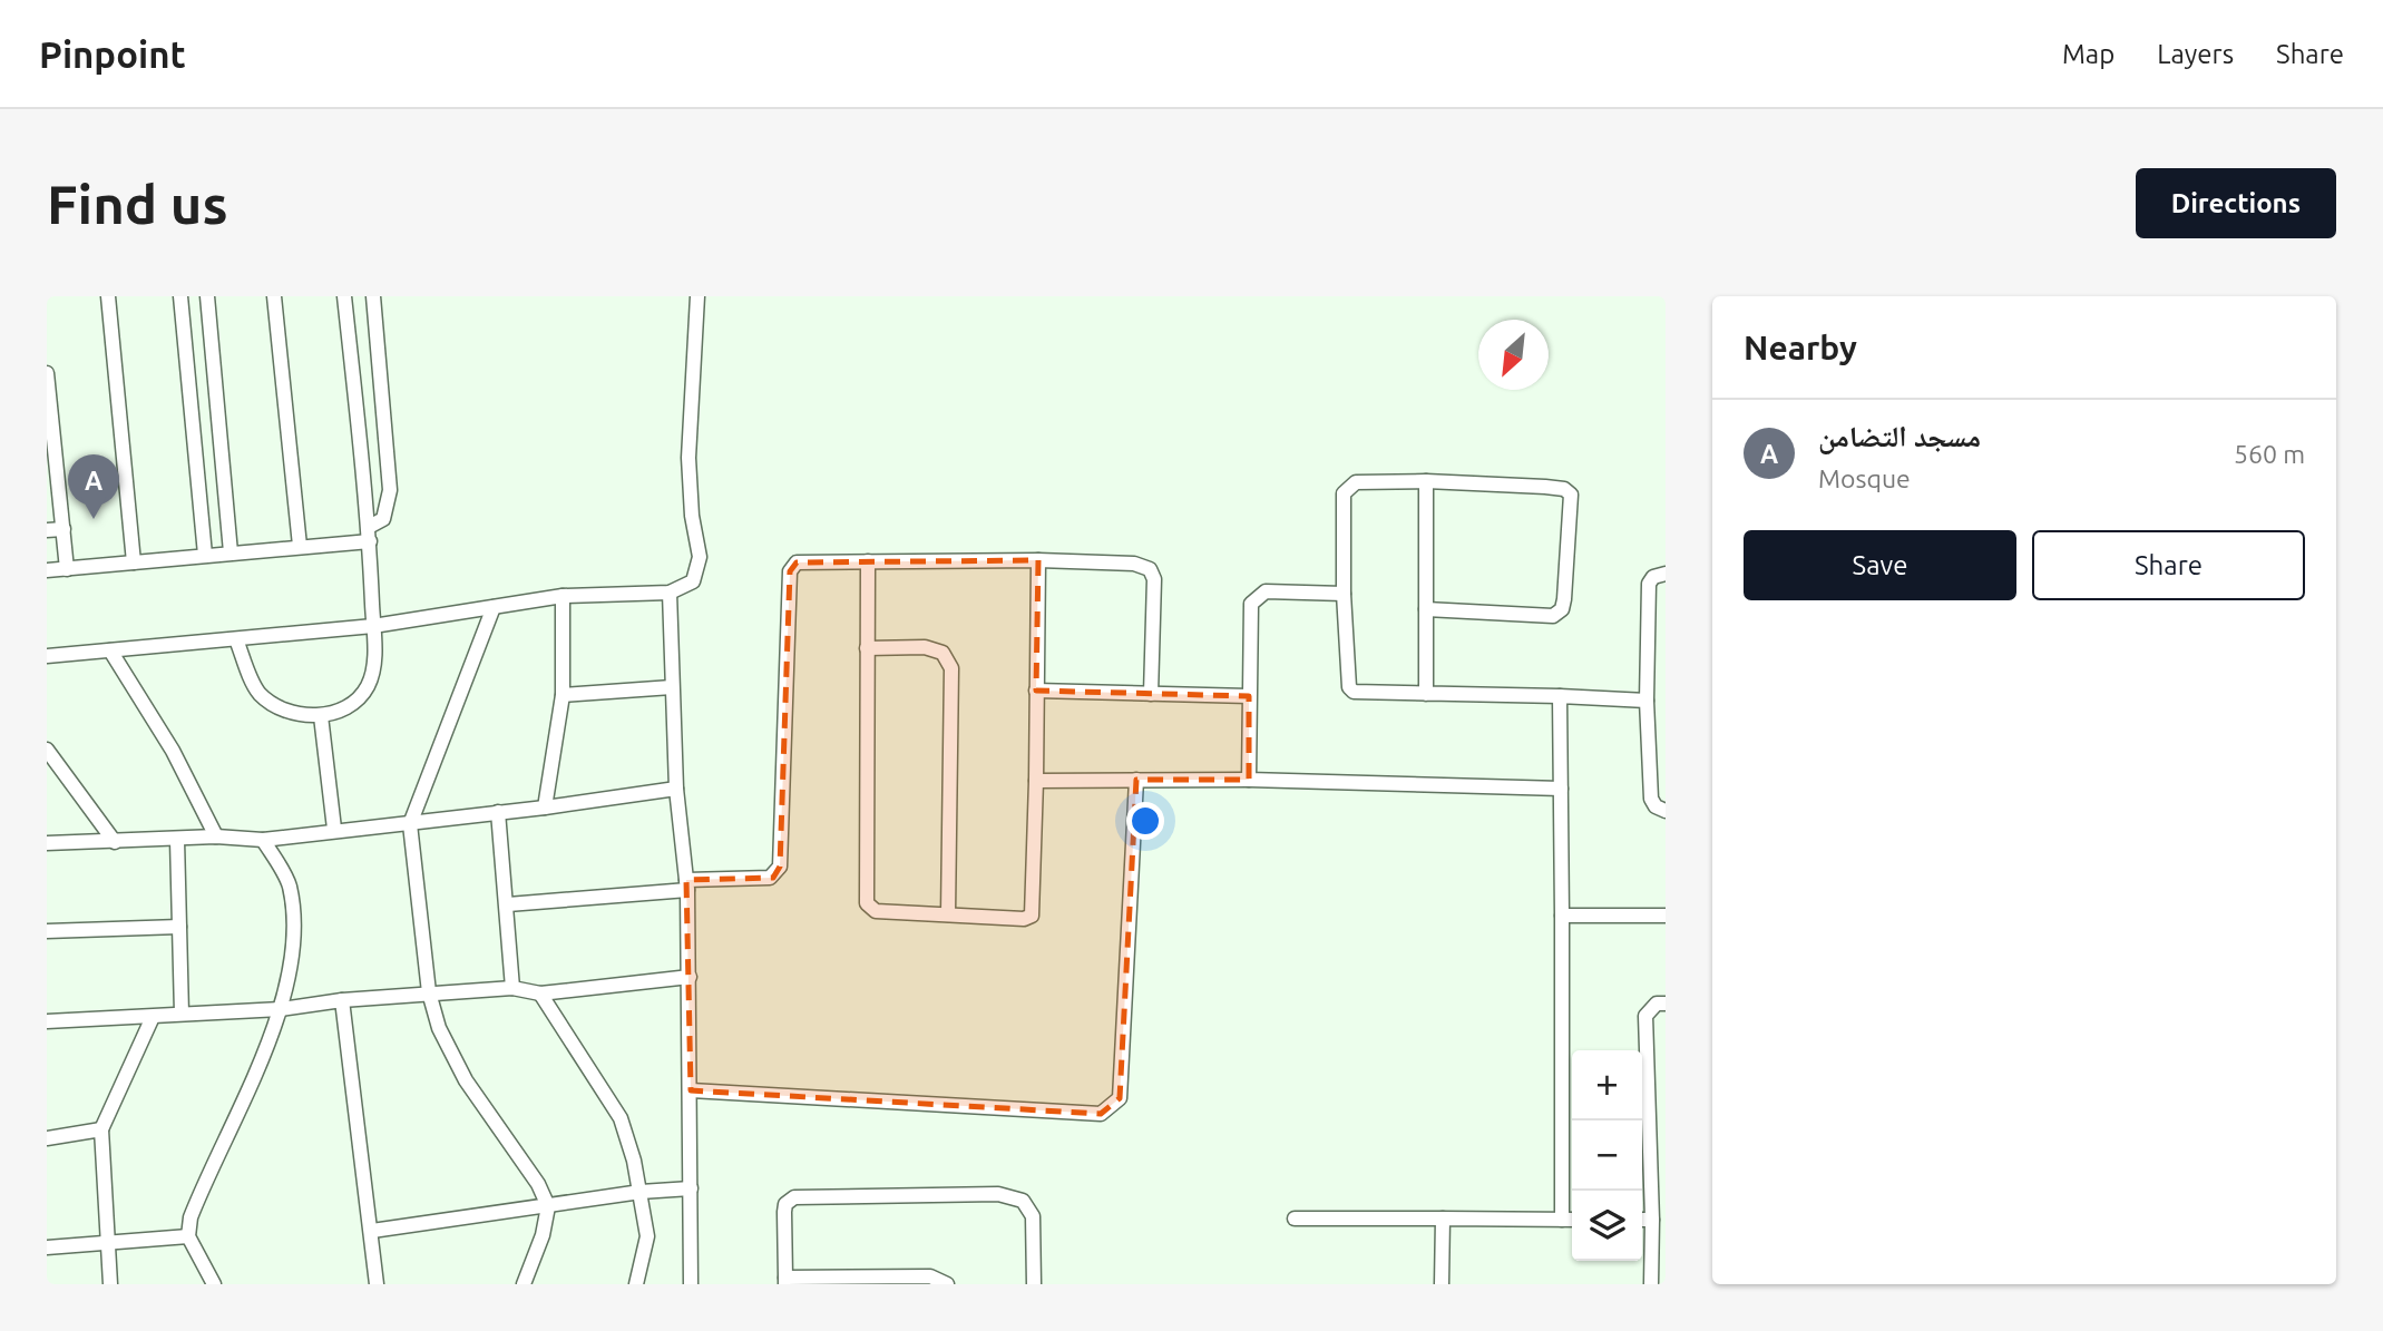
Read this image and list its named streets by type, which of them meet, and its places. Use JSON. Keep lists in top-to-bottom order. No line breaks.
{"north":"bottom left","page":{"header":"Pinpoint","nav":["Map","Layers","Share"],"buttons":["Directions",["Save","Share"]],"title":"Find us","heading":"Nearby","list":[{"mark":"A","name":"مسجد التضامن","note":"Mosque","value":"560 m"}],"pins":"A","map_buttons":["+","−"]}}
